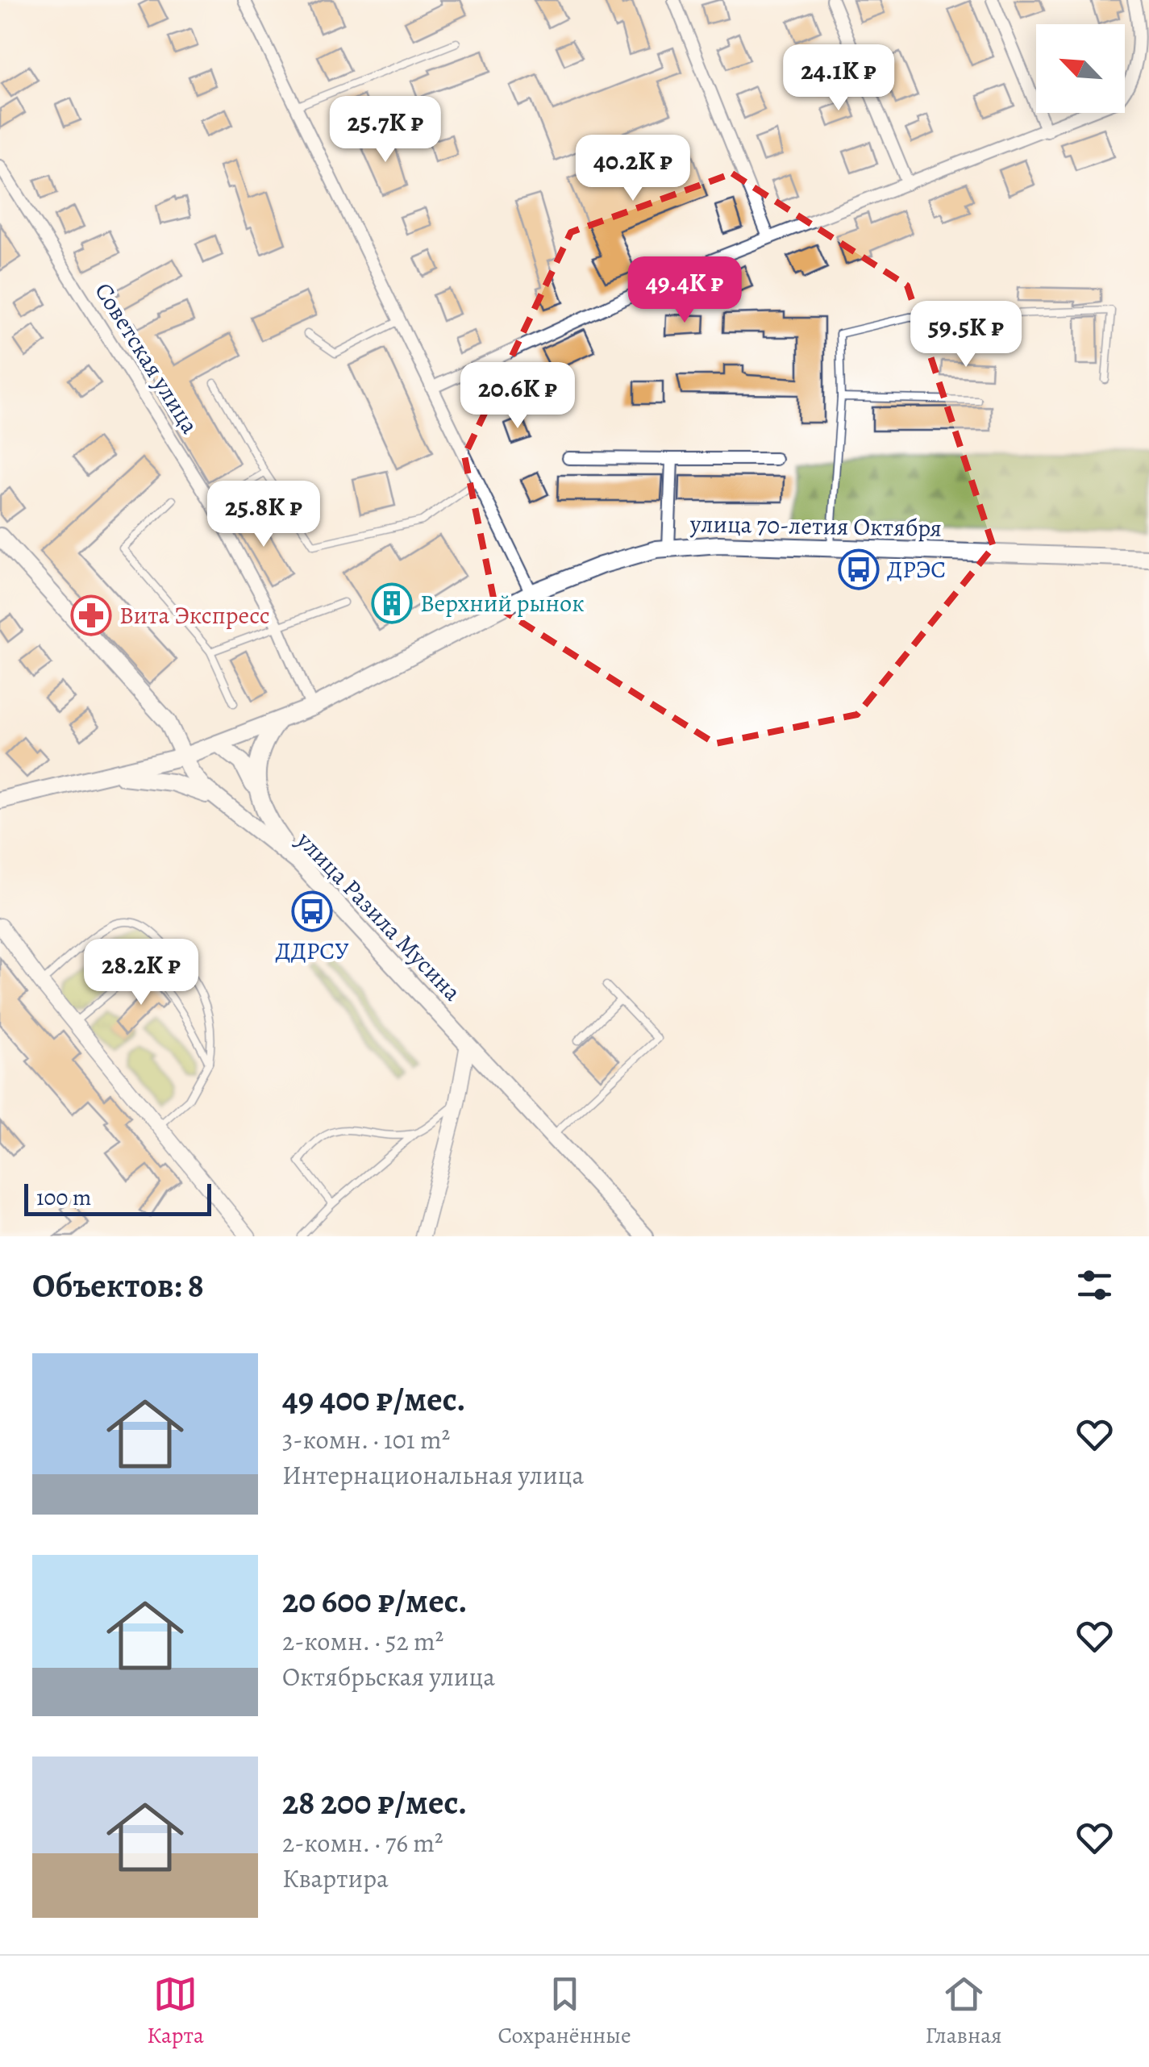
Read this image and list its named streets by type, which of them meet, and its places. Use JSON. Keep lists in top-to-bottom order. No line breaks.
{"streets":{"main road":["улица 70-летия Октября","улица Разила Мусина"],"street":["Советская улица"]},"crossings":[["Советская улица","улица 70-летия Октября"],["улица 70-летия Октября","улица Разила Мусина"]],"places":{"bus stop":["ДРЭС","ДДРСУ"],"building":["Верхний рынок"],"pharmacy":["Вита Экспресс"]},"scale_bar":"100 m","north":"top left","page":{"price":["24.1K ₽","25.7K ₽","40.2K ₽","49.4K ₽","59.5K ₽","20.6K ₽","25.8K ₽","28.2K ₽"],"scale":"100 m","heading":"Объектов: 8","list":[{"name":"49 400 ₽/мес.","note":"3-комн. · 101 m² · Интернациональная улица"},{"name":"20 600 ₽/мес.","note":"2-комн. · 52 m² · Октябрьская улица"},{"name":"28 200 ₽/мес.","note":"2-комн. · 76 m² · Квартира"}],"tabs":["Карта","Сохранённые","Главная"]}}
